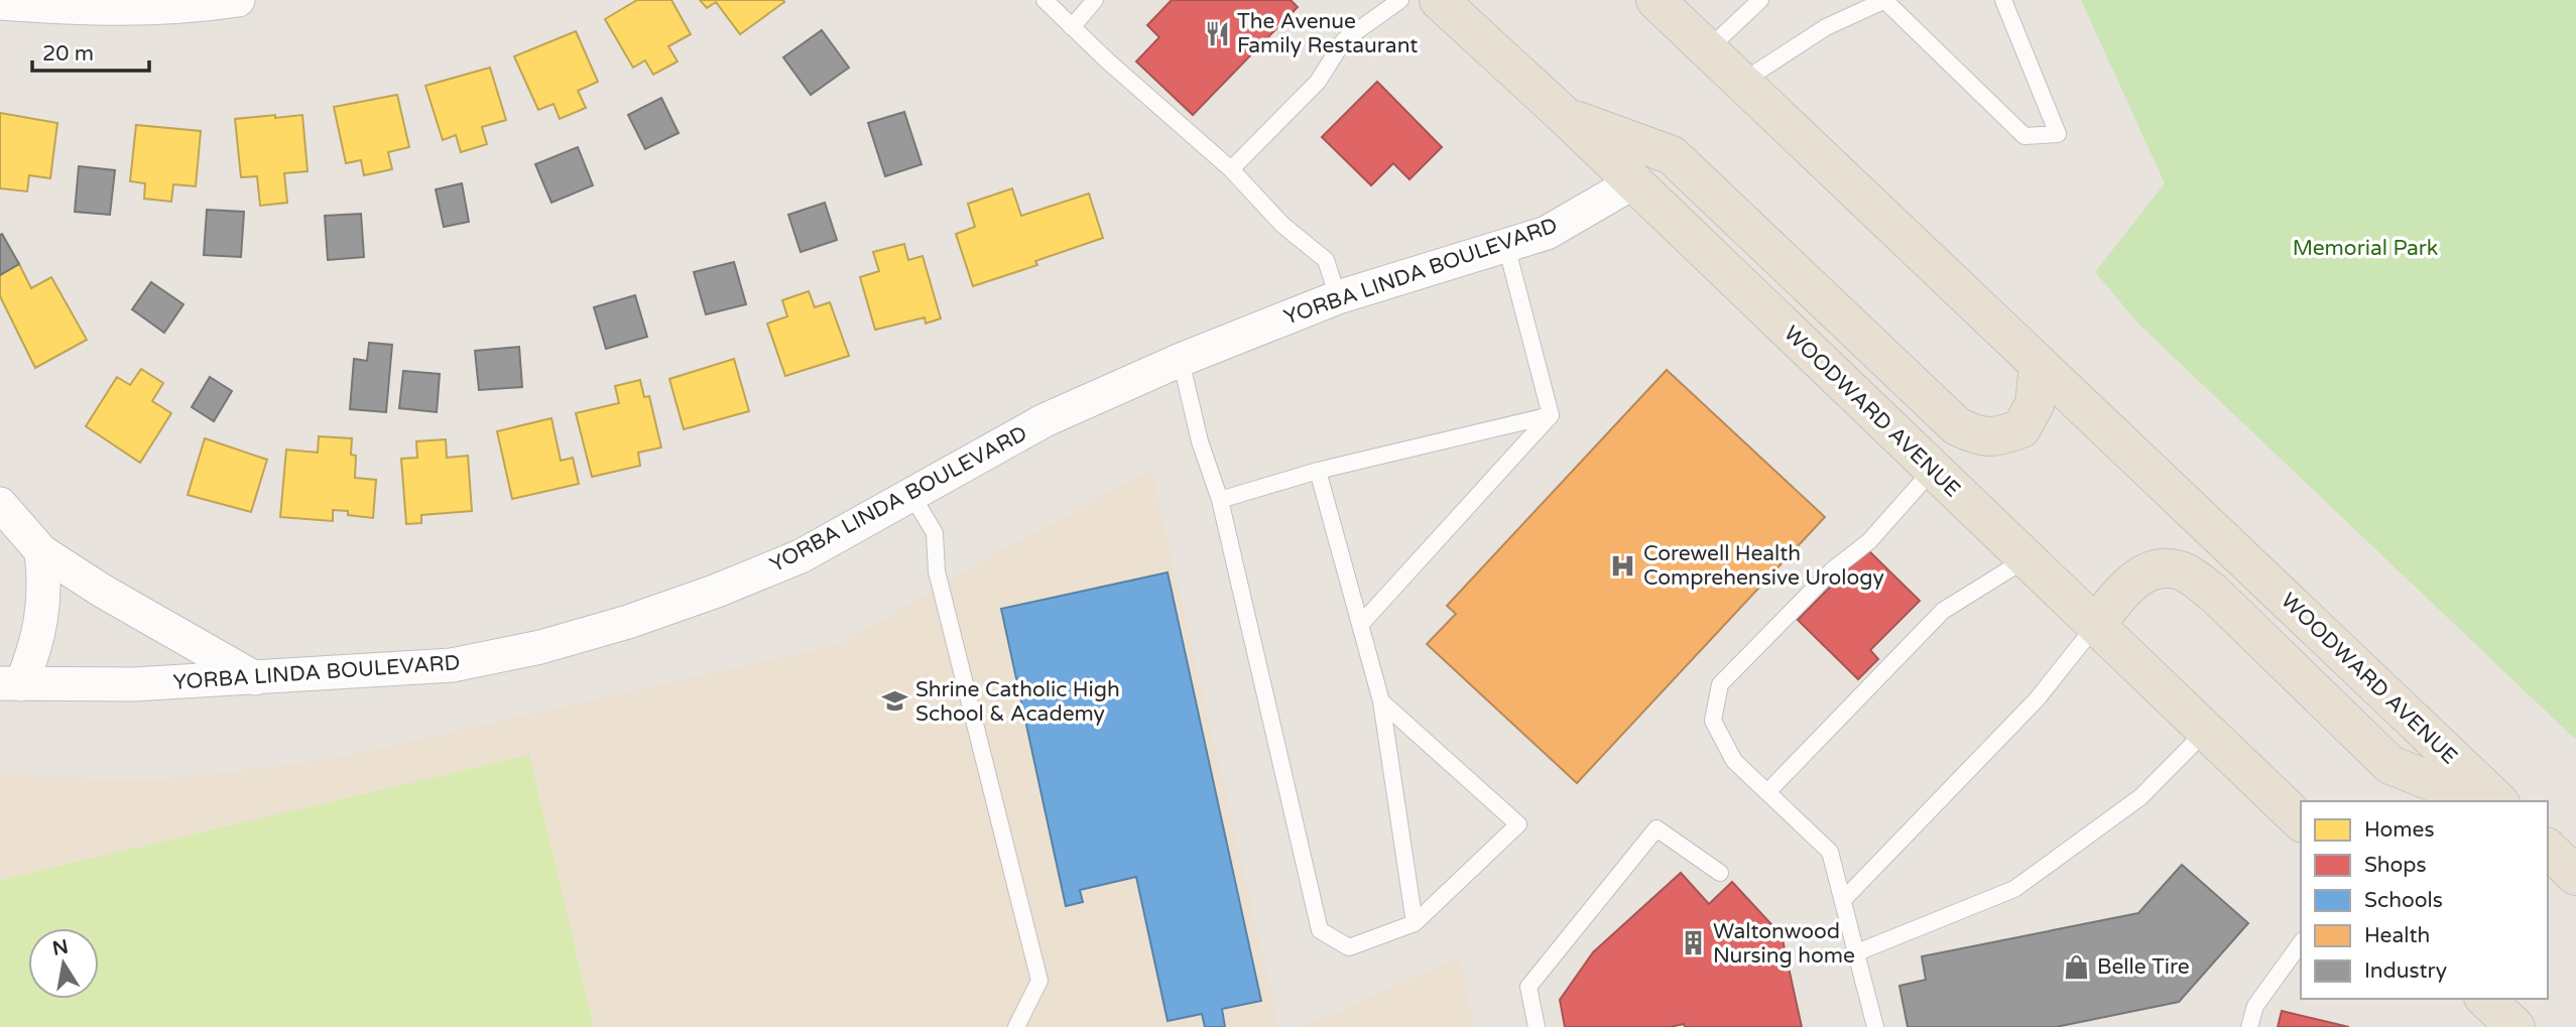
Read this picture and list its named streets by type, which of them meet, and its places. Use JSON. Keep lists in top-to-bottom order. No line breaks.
{"streets":{"main road":["WOODWARD AVENUE"],"street":["YORBA LINDA BOULEVARD"]},"crossings":[["YORBA LINDA BOULEVARD","WOODWARD AVENUE"]],"parks":["Memorial Park"],"places":{"restaurant":["The Avenue Family Restaurant"],"hospital":["Corewell Health Comprehensive Urology"],"school or university":["Shrine Catholic High School & Academy"],"building":["Waltonwood Nursing home"],"shop":["Belle Tire"]},"legend":["Homes","Shops","Schools","Health","Industry"],"scale_bar":"20 m","north":"top"}
